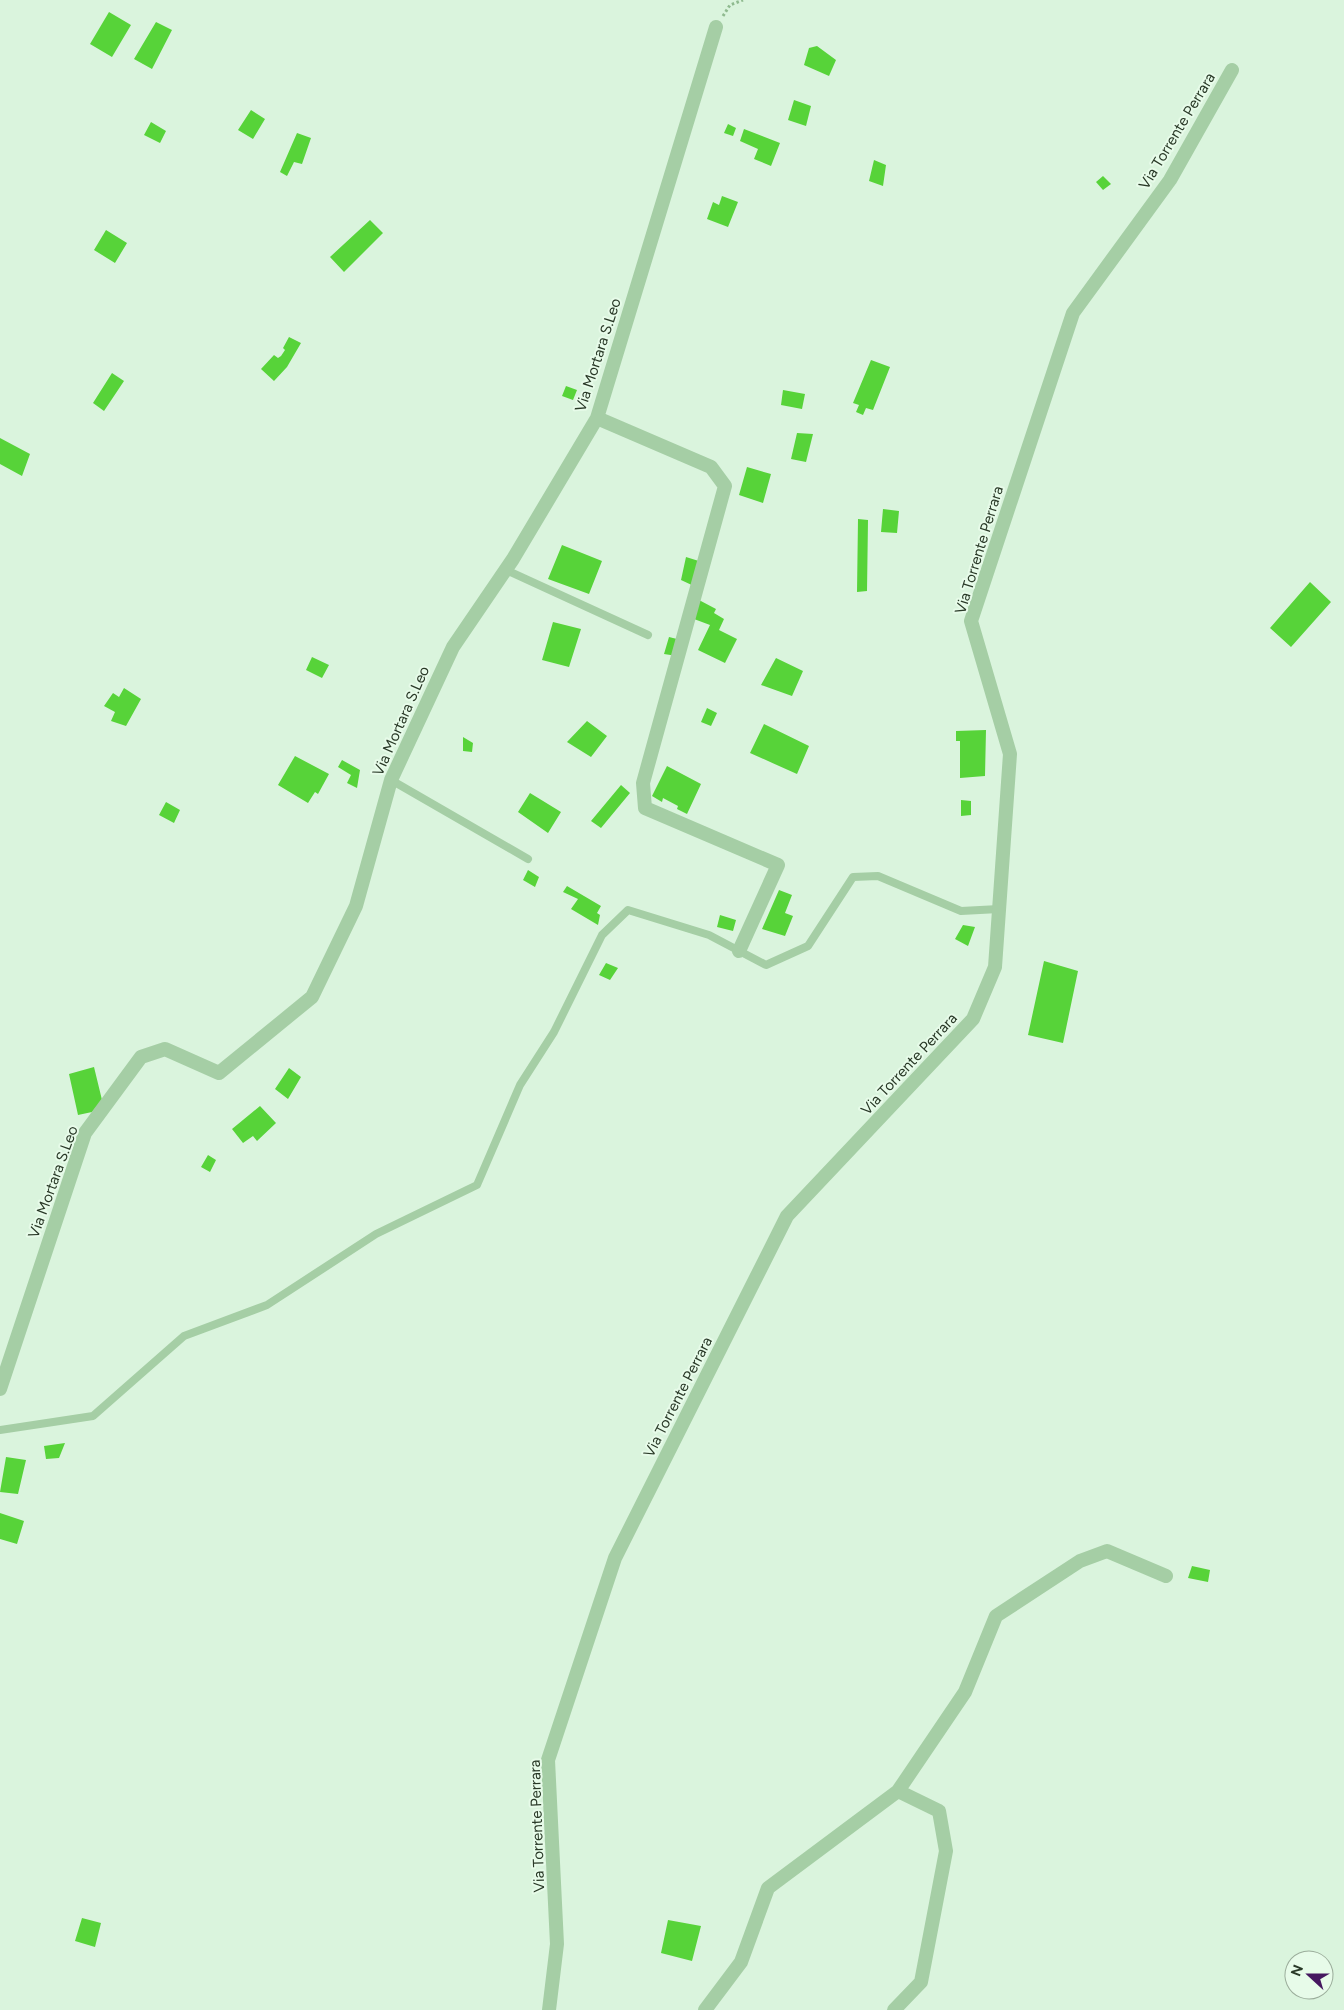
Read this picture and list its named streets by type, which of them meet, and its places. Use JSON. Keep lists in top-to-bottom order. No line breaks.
{"streets":{"street":["Via Torrente Perrara","Via Mortara S.Leo"]},"north":"left"}
